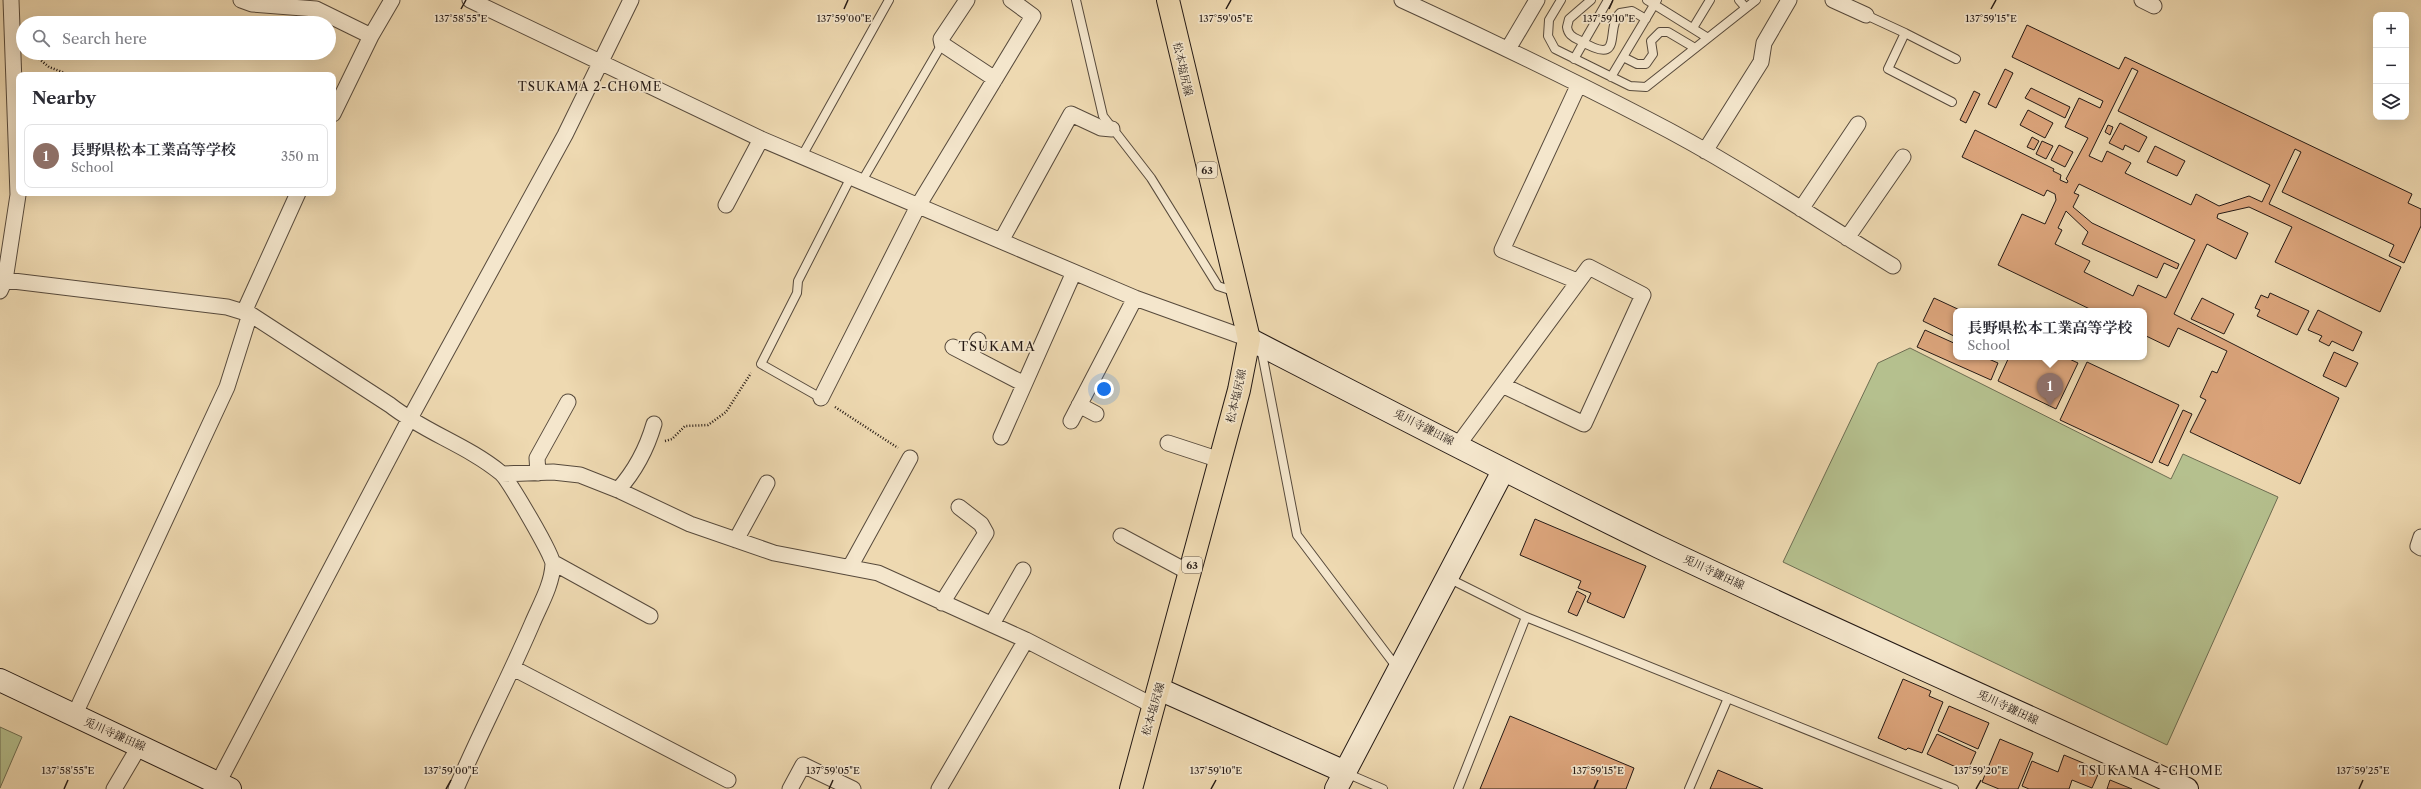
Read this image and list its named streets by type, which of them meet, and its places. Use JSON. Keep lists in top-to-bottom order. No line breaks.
{"streets":{"main road":["松本塩尻線","63","兎川寺鎌田線"]},"crossings":[["松本塩尻線","兎川寺鎌田線"]],"districts":["TSUKAMA 2-CHOME","TSUKAMA","TSUKAMA 4-CHOME"],"page":{"map_buttons":["+","−"],"search":"Search here","heading":"Nearby","list":[{"mark":"1","name":"長野県松本工業高等学校","note":"School","value":"350 m"}],"popup":["長野県松本工業高等学校","School"],"pins":"1"},"coordinates":["137°58'55\"E","137°59'00\"E","137°59'05\"E","137°59'10\"E","137°59'15\"E","137°59'20\"E","137°59'25\"E"]}
